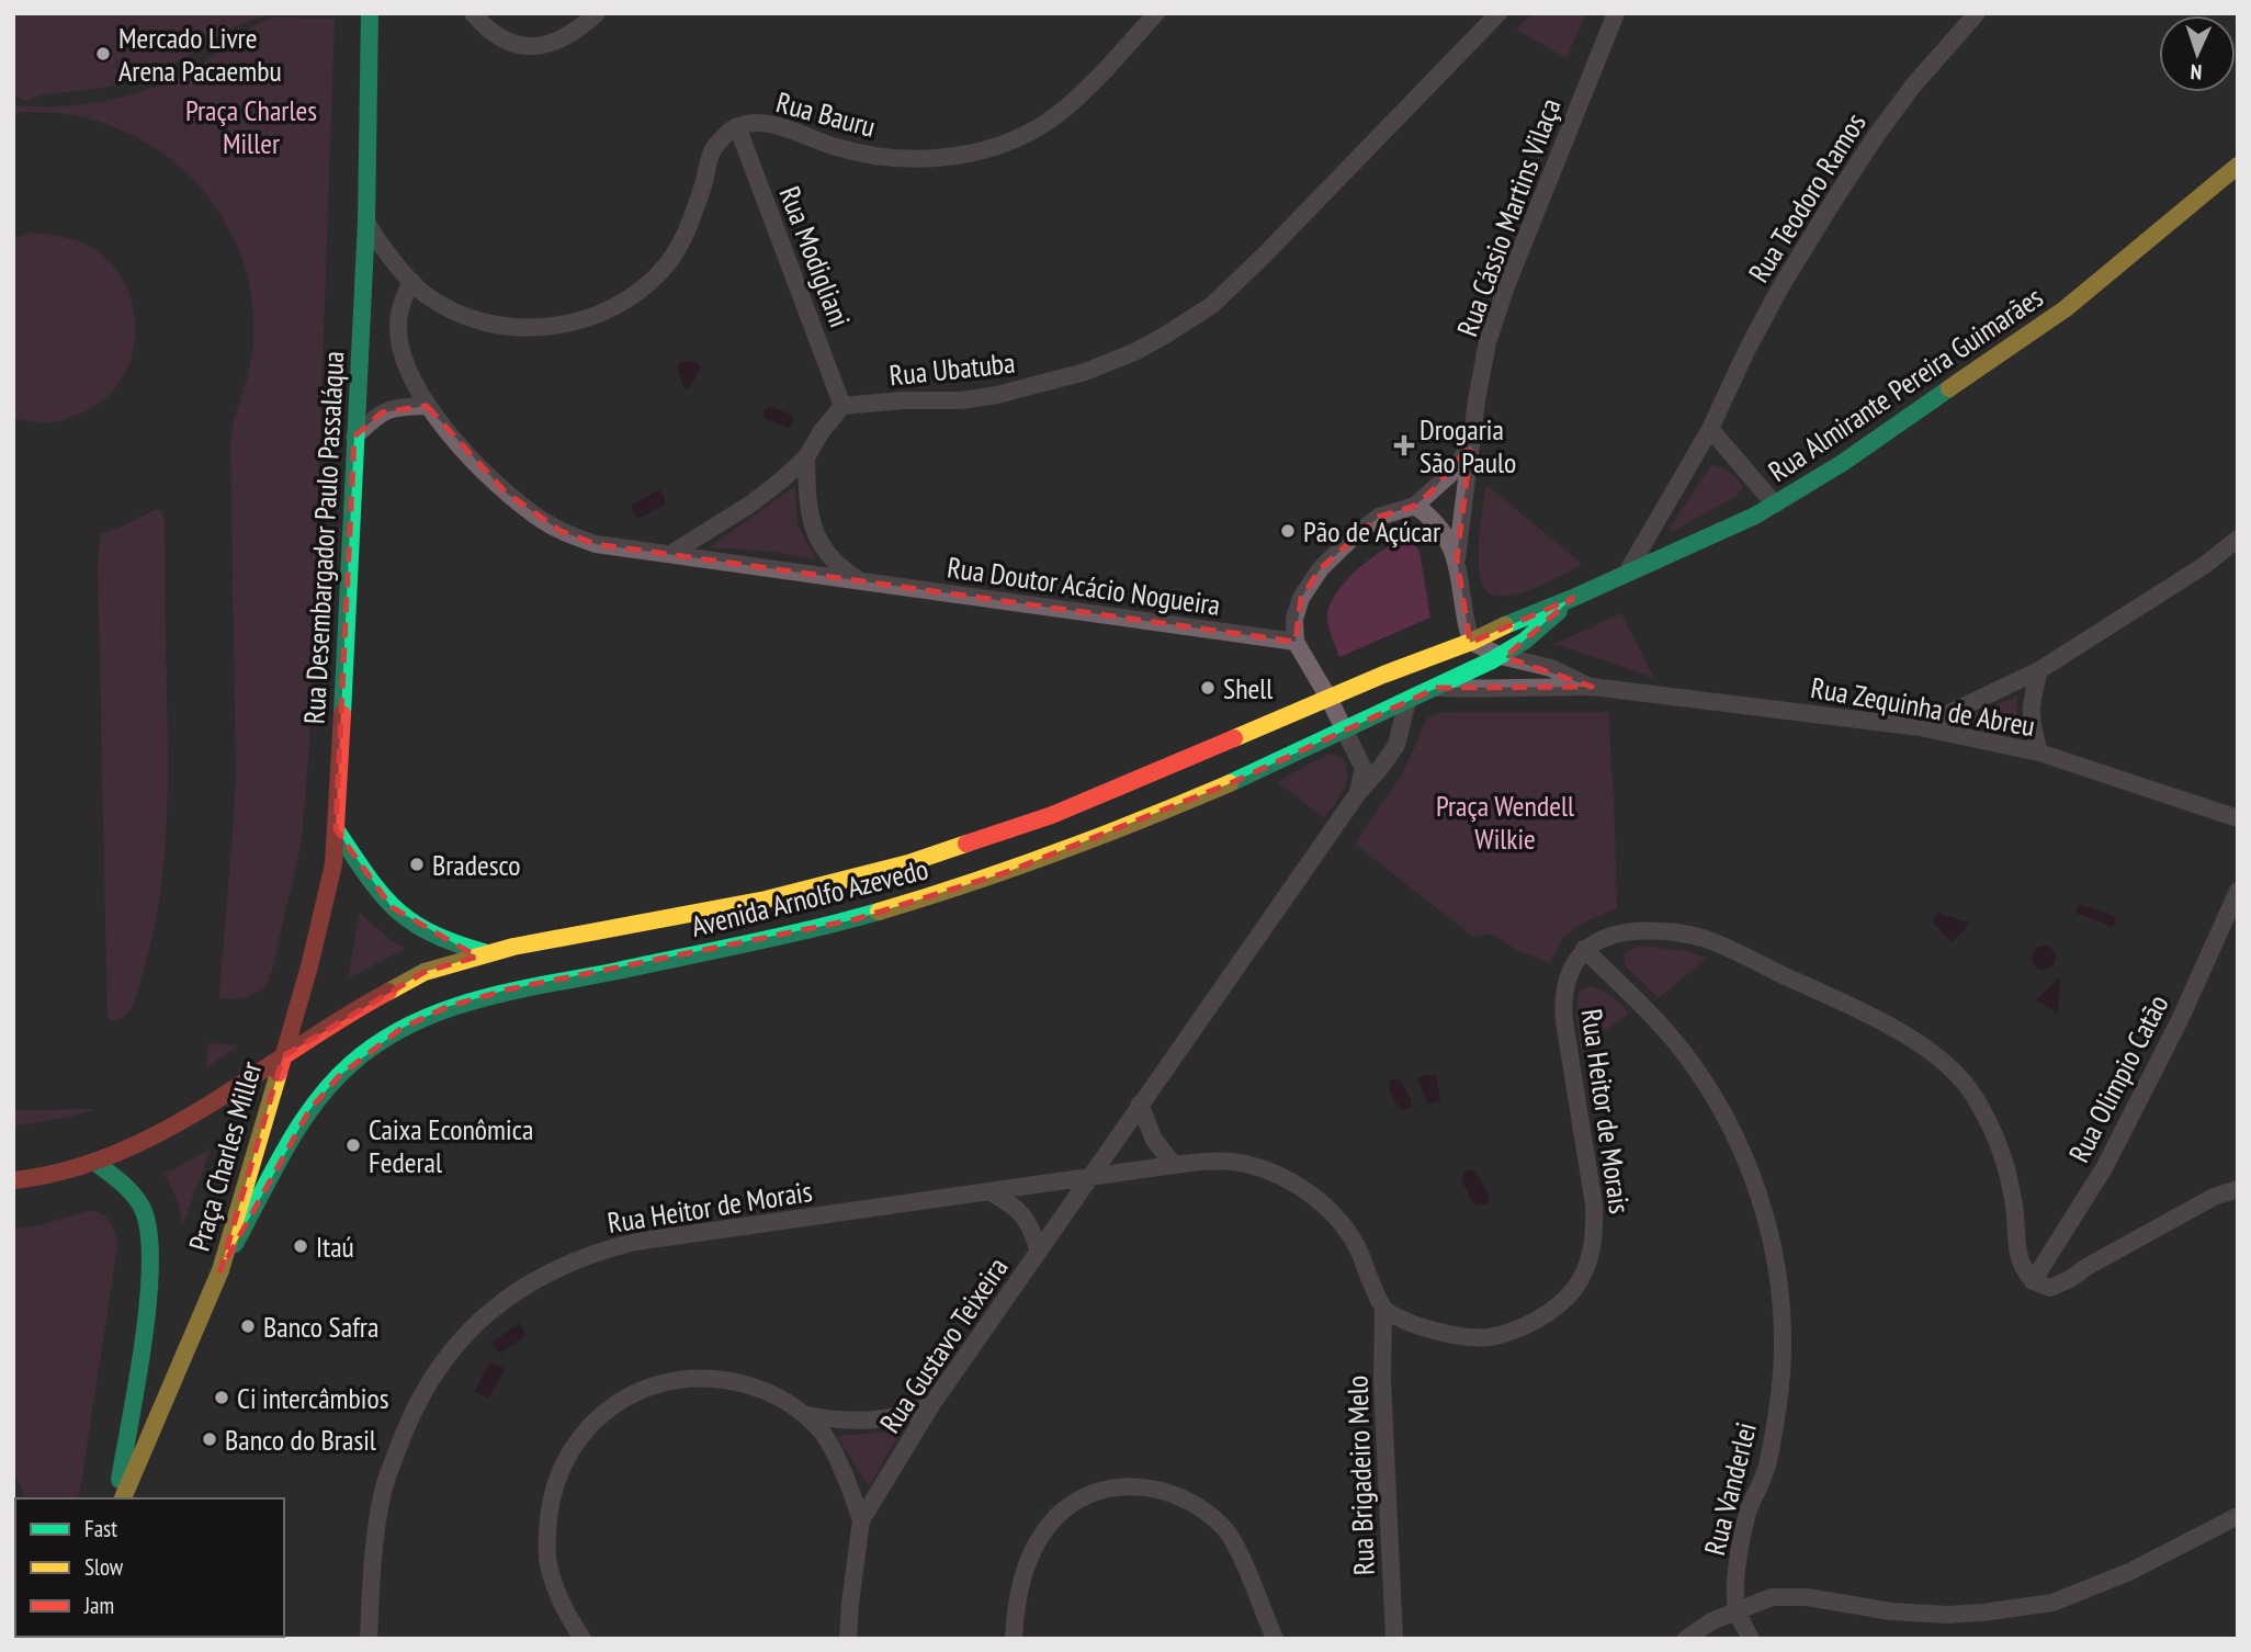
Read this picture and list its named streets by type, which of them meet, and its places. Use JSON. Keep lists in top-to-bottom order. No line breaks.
{"streets":{"main road":["Rua Almirante Pereira Guimarães","Rua Desembargador Paulo Passaláqua","Avenida Arnolfo Azevedo","Praça Charles Miller"],"street":["Rua Bauru","Rua Teodoro Ramos","Rua Cássio Martins Vilaça","Rua Modigliani","Rua Ubatuba","Rua Doutor Acácio Nogueira","Rua Zequinha de Abreu","Rua Olimpio Catão","Rua Heitor de Morais","Rua Gustavo Teixeira","Rua Brigadeiro Melo","Rua Vanderlei"]},"crossings":[["Rua Bauru","Rua Modigliani"],["Rua Bauru","Rua Desembargador Paulo Passaláqua"],["Rua Teodoro Ramos","Rua Almirante Pereira Guimarães"],["Rua Cássio Martins Vilaça","Rua Almirante Pereira Guimarães"],["Rua Cássio Martins Vilaça","Rua Doutor Acácio Nogueira"],["Rua Cássio Martins Vilaça","Rua Zequinha de Abreu"],["Rua Cássio Martins Vilaça","Avenida Arnolfo Azevedo"],["Rua Modigliani","Rua Ubatuba"],["Rua Almirante Pereira Guimarães","Rua Doutor Acácio Nogueira"],["Rua Almirante Pereira Guimarães","Rua Zequinha de Abreu"],["Rua Almirante Pereira Guimarães","Avenida Arnolfo Azevedo"],["Rua Desembargador Paulo Passaláqua","Avenida Arnolfo Azevedo"],["Rua Desembargador Paulo Passaláqua","Praça Charles Miller"],["Rua Doutor Acácio Nogueira","Rua Zequinha de Abreu"],["Rua Doutor Acácio Nogueira","Avenida Arnolfo Azevedo"],["Rua Zequinha de Abreu","Avenida Arnolfo Azevedo"],["Avenida Arnolfo Azevedo","Praça Charles Miller"],["Avenida Arnolfo Azevedo","Rua Gustavo Teixeira"],["Rua Heitor de Morais","Rua Gustavo Teixeira"],["Rua Heitor de Morais","Rua Brigadeiro Melo"],["Rua Heitor de Morais","Rua Vanderlei"]],"parks":["Praça Charles Miller","Praça Wendell Wilkie"],"places":{"other":["Mercado Livre Arena Pacaembu","Pão de Açúcar","Shell","Bradesco","Caixa Econômica Federal","Itaú","Banco Safra","Ci intercâmbios","Banco do Brasil"],"health":["Drogaria São Paulo"]},"legend":["Fast","Slow","Jam"],"north":"bottom"}
